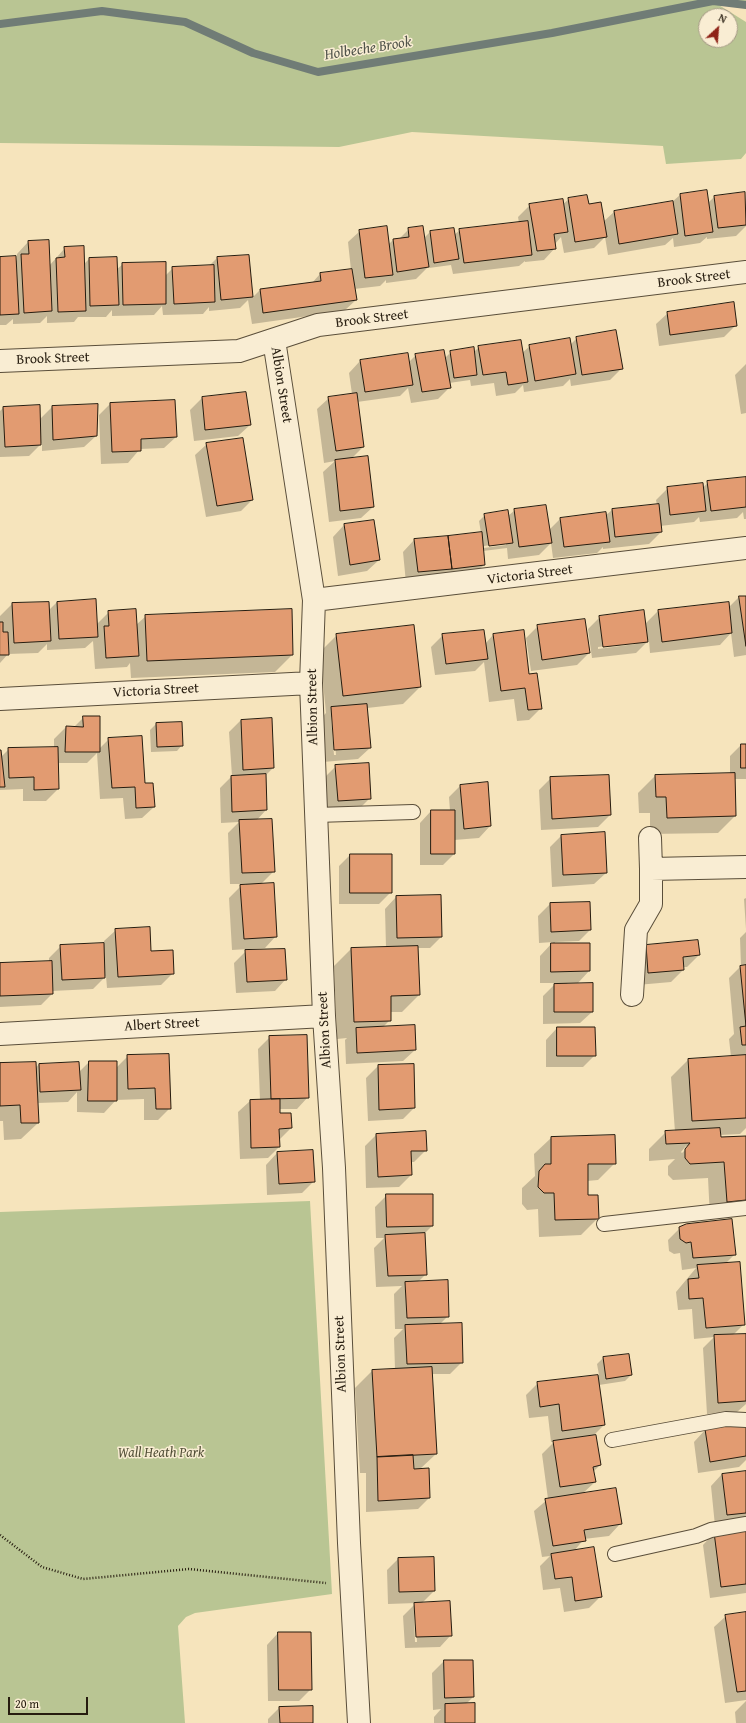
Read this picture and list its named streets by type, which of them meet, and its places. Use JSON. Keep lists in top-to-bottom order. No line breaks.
{"streets":{"street":["Brook Street","Albion Street","Victoria Street","Albert Street"]},"crossings":[["Brook Street","Albion Street"],["Albion Street","Victoria Street"],["Albion Street","Albert Street"]],"water":["Holbeche Brook"],"parks":["Wall Heath Park"],"scale_bar":"20 m","north":"top right"}
